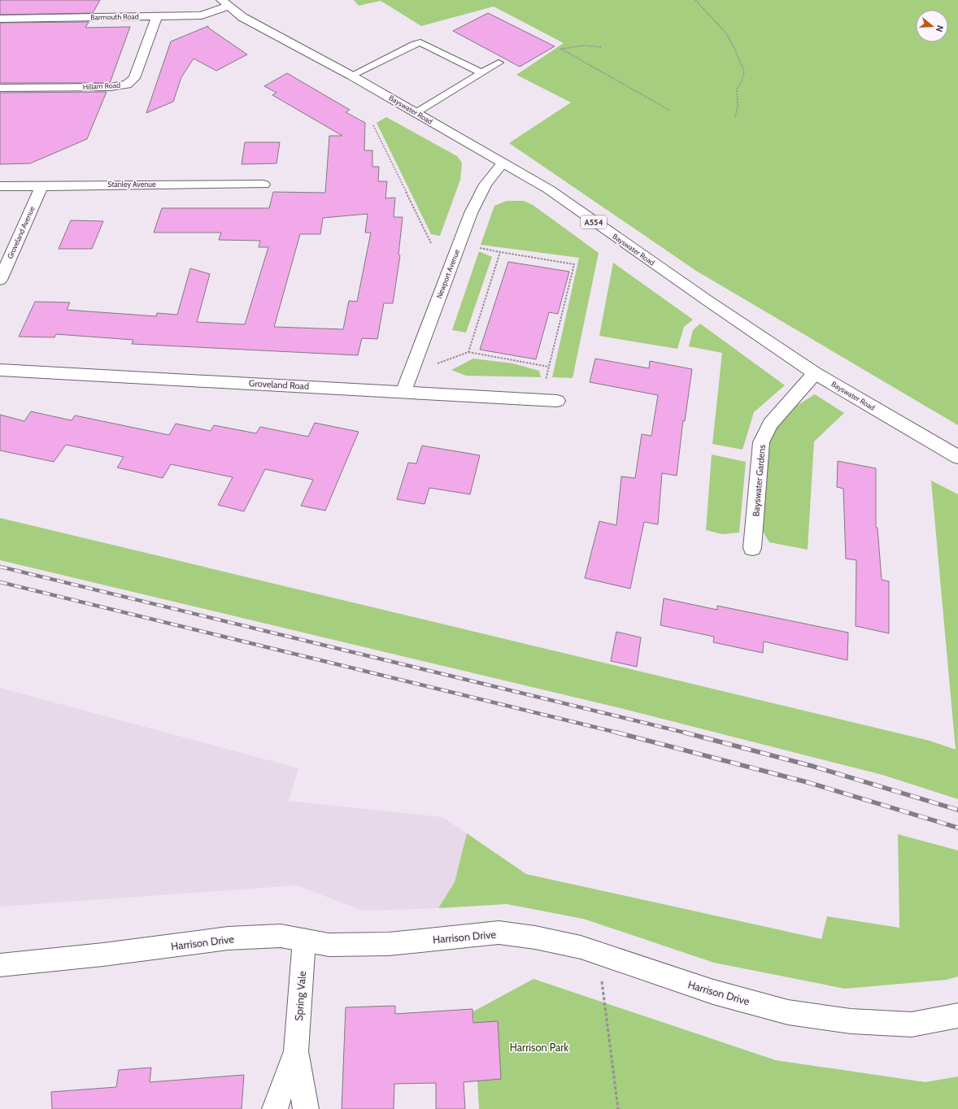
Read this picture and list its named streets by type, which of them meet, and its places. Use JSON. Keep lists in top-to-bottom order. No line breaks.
{"streets":{"street":["Barmouth Road","Hillam Road","Bayswater Road","Stanley Avenue","A554","Groveland Avenue","Newport Avenue","Groveland Road","Bayswater Gardens","Harrison Drive","Spring Vale"]},"crossings":[["Barmouth Road","Hillam Road"],["Barmouth Road","Bayswater Road"],["Bayswater Road","Newport Avenue"],["Bayswater Road","Bayswater Gardens"],["Stanley Avenue","Groveland Avenue"],["Newport Avenue","Groveland Road"],["Harrison Drive","Spring Vale"]],"parks":["Harrison Park"],"north":"right"}
